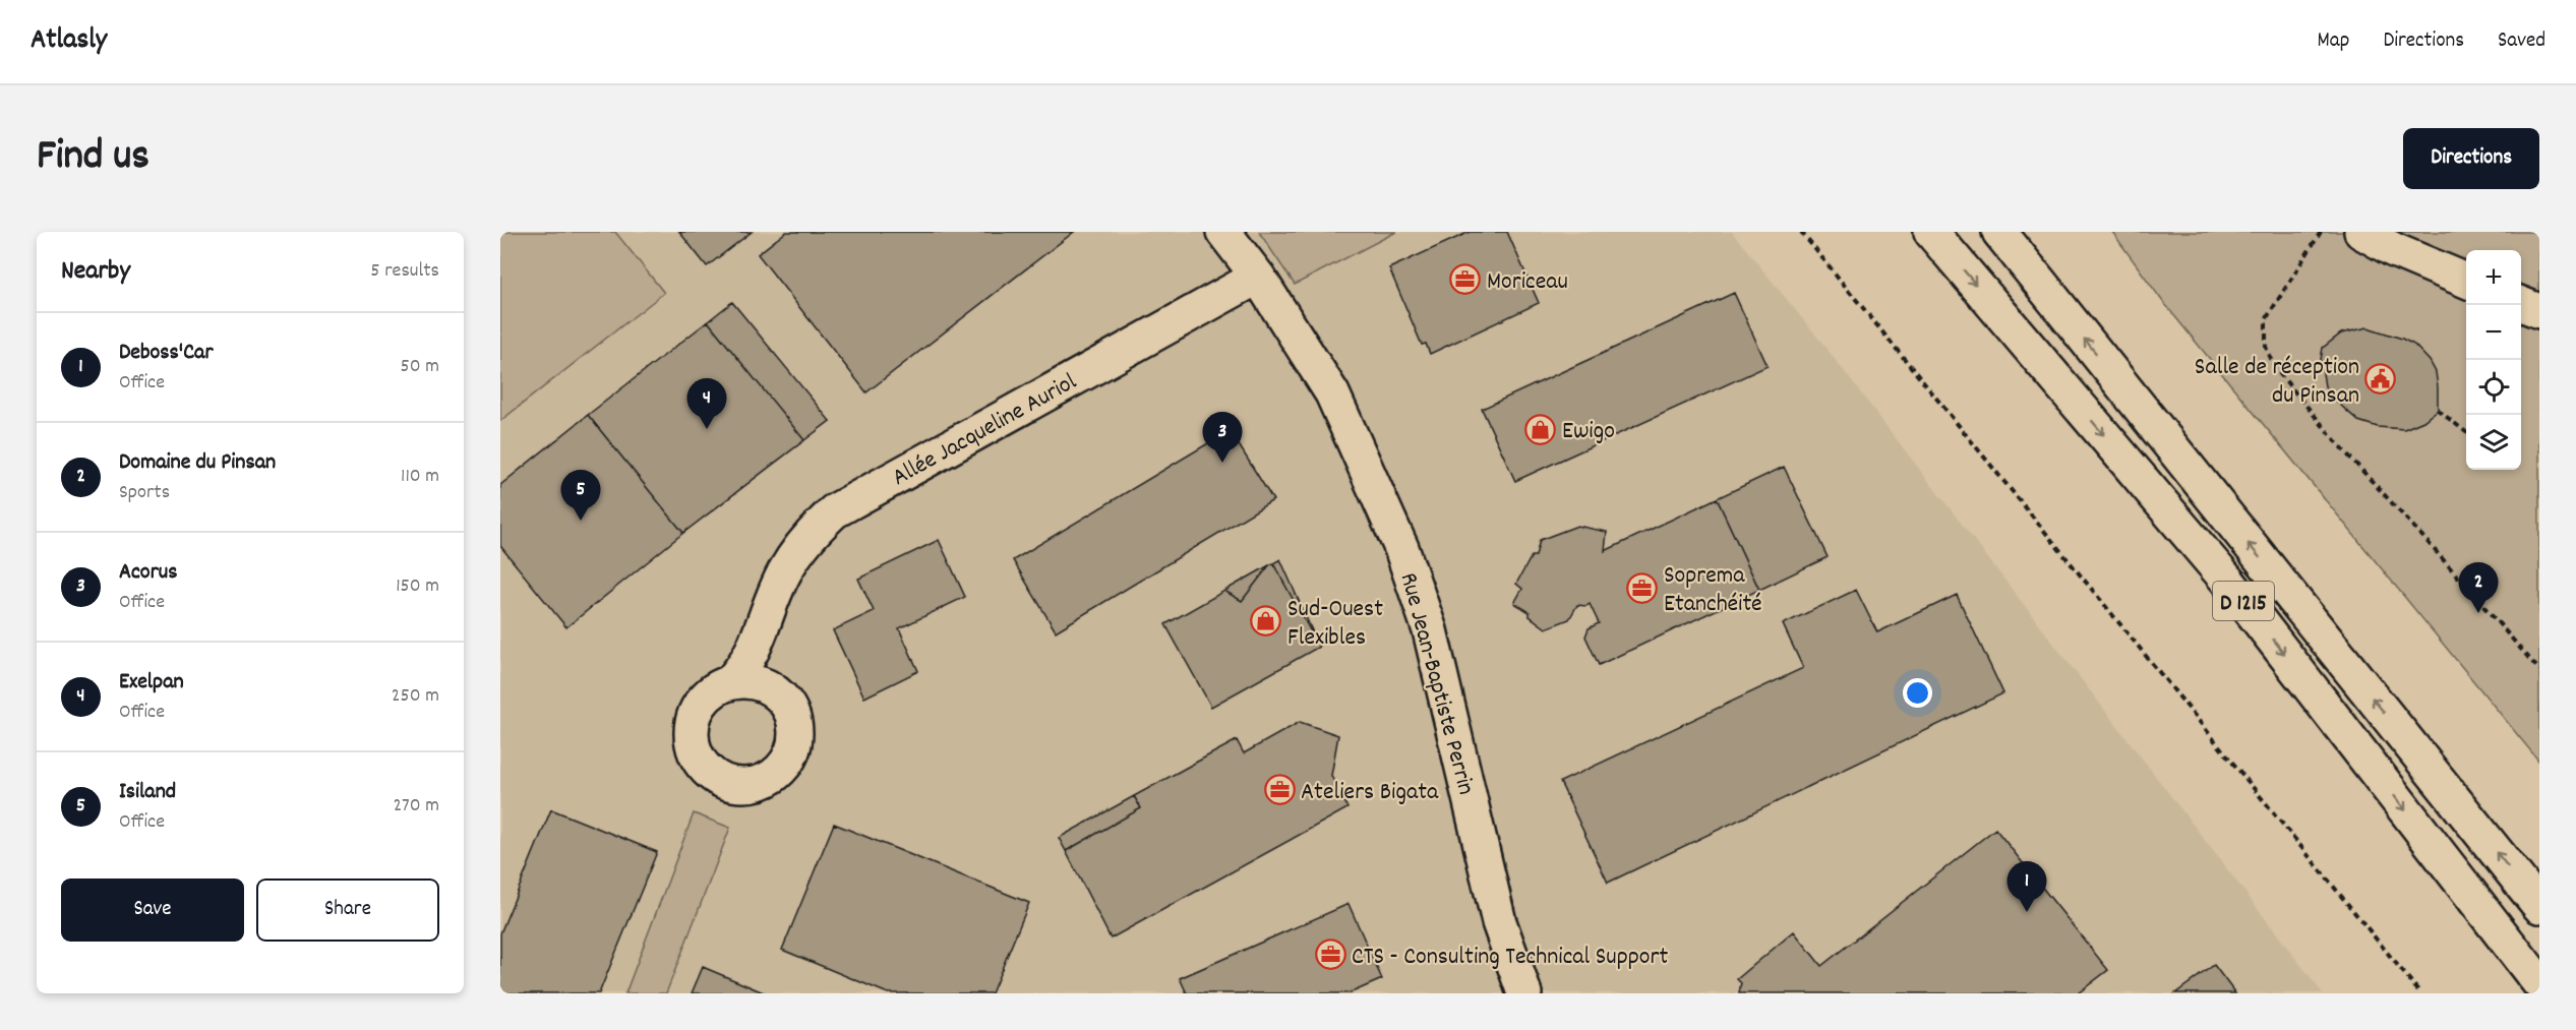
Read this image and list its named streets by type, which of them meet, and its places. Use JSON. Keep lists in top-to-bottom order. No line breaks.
{"streets":{"main road":["Allée Jacqueline Auriol","D 1215","Rue Jean-Baptiste Perrin"]},"crossings":[["Allée Jacqueline Auriol","Rue Jean-Baptiste Perrin"]],"places":{"office":["Moriceau","Soprema Etanchéité","Ateliers Bigata","CTS - Consulting Technical Support"],"public building":["Salle de réception du Pinsan"],"shop":["Ewigo","Sud-Ouest Flexibles"]},"page":{"header":"Atlasly","nav":["Map","Directions","Saved"],"title":"Find us","buttons":["Directions",["Save","Share"]],"heading":["Nearby","5 results"],"map_buttons":["+","−"],"list":[{"mark":"1","name":"Deboss'Car","note":"Office","value":"50 m"},{"mark":"2","name":"Domaine du Pinsan","note":"Sports","value":"110 m"},{"mark":"3","name":"Acorus","note":"Office","value":"150 m"},{"mark":"4","name":"Exelpan","note":"Office","value":"250 m"},{"mark":"5","name":"Isiland","note":"Office","value":"270 m"}],"pins":["4","3","5","2","1"]}}
